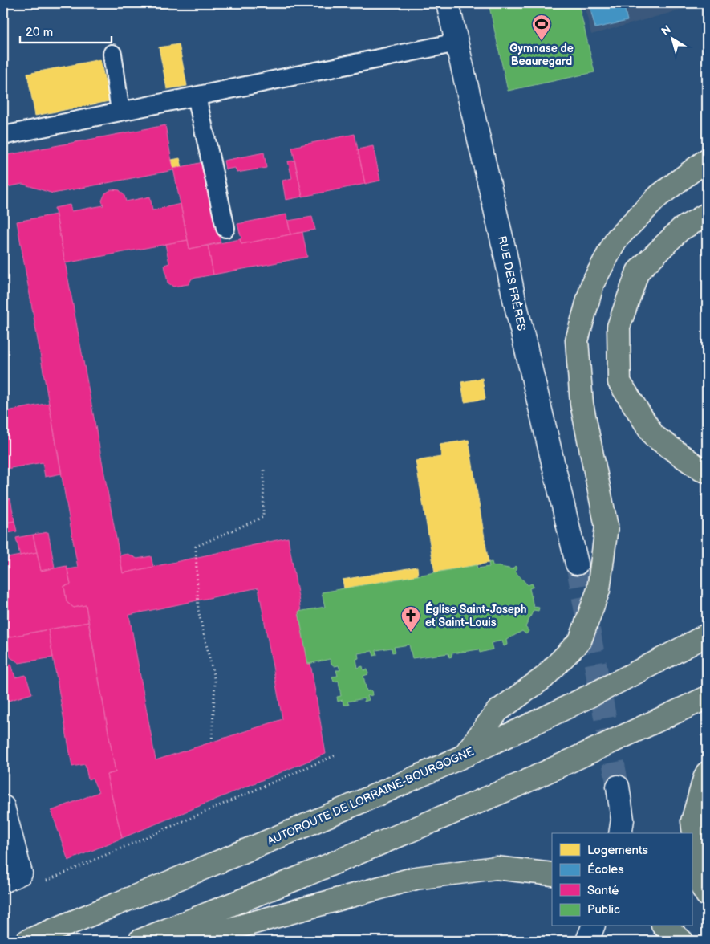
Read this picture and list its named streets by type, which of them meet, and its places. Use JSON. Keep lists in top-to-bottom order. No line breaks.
{"streets":{"highway":["AUTOROUTE DE LORRAINE-BOURGOGNE"],"street":["RUE DES FRÈRES"]},"places":{"sports":["Gymnase de Beauregard"],"church":["Église Saint-Joseph et Saint-Louis"]},"legend":["Logements","Écoles","Santé","Public"],"scale_bar":"20 m","north":"top left"}
